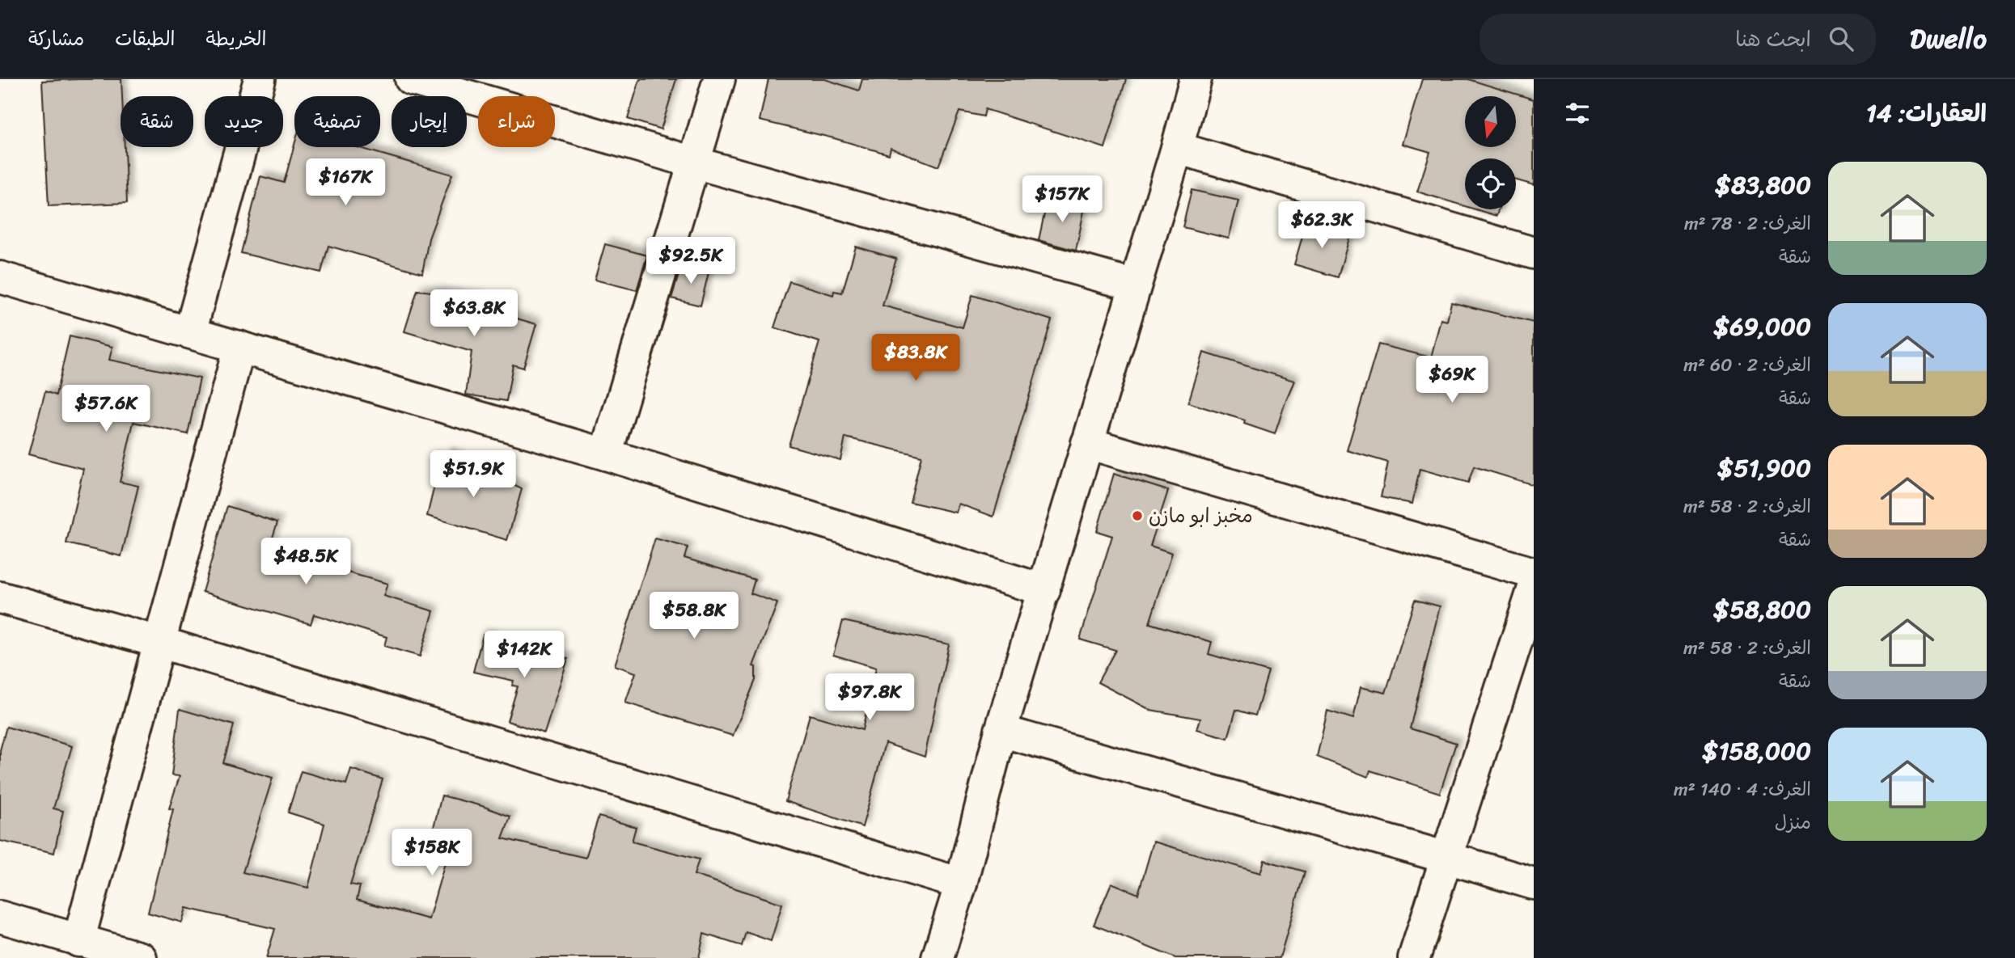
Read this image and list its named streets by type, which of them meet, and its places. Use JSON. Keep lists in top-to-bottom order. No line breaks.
{"places":["مخبز ابو مازن"],"north":"bottom","page":{"header":"Dwello","search":"ابحث هنا","nav":["الخريطة","الطبقات","مشاركة"],"heading":"العقارات: 14","chip":["شراء","إيجار","تصفية","جديد","شقة"],"list":[{"name":"$83,800","note":"الغرف: 2 · 78 m² · شقة"},{"name":"$69,000","note":"الغرف: 2 · 60 m² · شقة"},{"name":"$51,900","note":"الغرف: 2 · 58 m² · شقة"},{"name":"$58,800","note":"الغرف: 2 · 58 m² · شقة"},{"name":"$158,000","note":"الغرف: 4 · 140 m² · منزل"}],"price":["$167K","$157K","$62.3K","$92.5K","$63.8K","$83.8K","$69K","$57.6K","$51.9K","$48.5K","$58.8K","$142K","$97.8K","$158K"]}}
